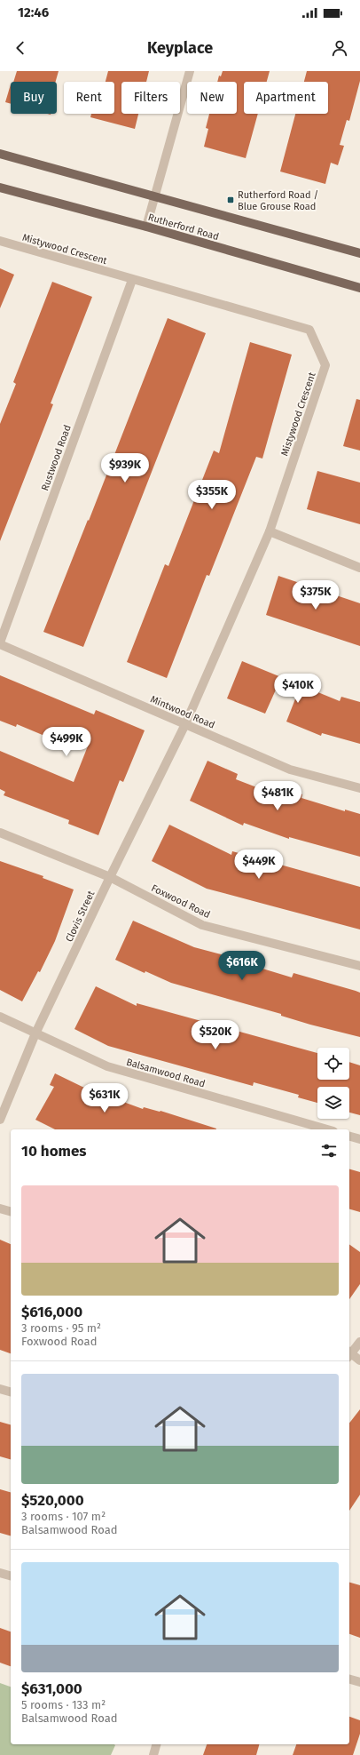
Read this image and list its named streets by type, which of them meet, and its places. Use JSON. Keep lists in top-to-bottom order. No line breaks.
{"streets":{"main road":["Rutherford Road"],"street":["Mistywood Crescent","Rustwood Road","Mintwood Road","Foxwood Road","Clovis Street","Balsamwood Road"]},"crossings":[["Mistywood Crescent","Rustwood Road"],["Mistywood Crescent","Mintwood Road"],["Mistywood Crescent","Clovis Street"],["Rustwood Road","Mintwood Road"],["Mintwood Road","Clovis Street"],["Foxwood Road","Clovis Street"],["Clovis Street","Balsamwood Road"]],"places":{"transit":["Rutherford Road / Blue Grouse Road"]},"page":{"status":"12:46","header":"Keyplace","chip":["Buy","Rent","Filters","New","Apartment"],"price":["$939K","$355K","$375K","$410K","$499K","$481K","$449K","$616K","$520K","$631K"],"heading":"10 homes","list":[{"name":"$616,000","note":"3 rooms · 95 m² · Foxwood Road"},{"name":"$520,000","note":"3 rooms · 107 m² · Balsamwood Road"},{"name":"$631,000","note":"5 rooms · 133 m² · Balsamwood Road"}]}}
